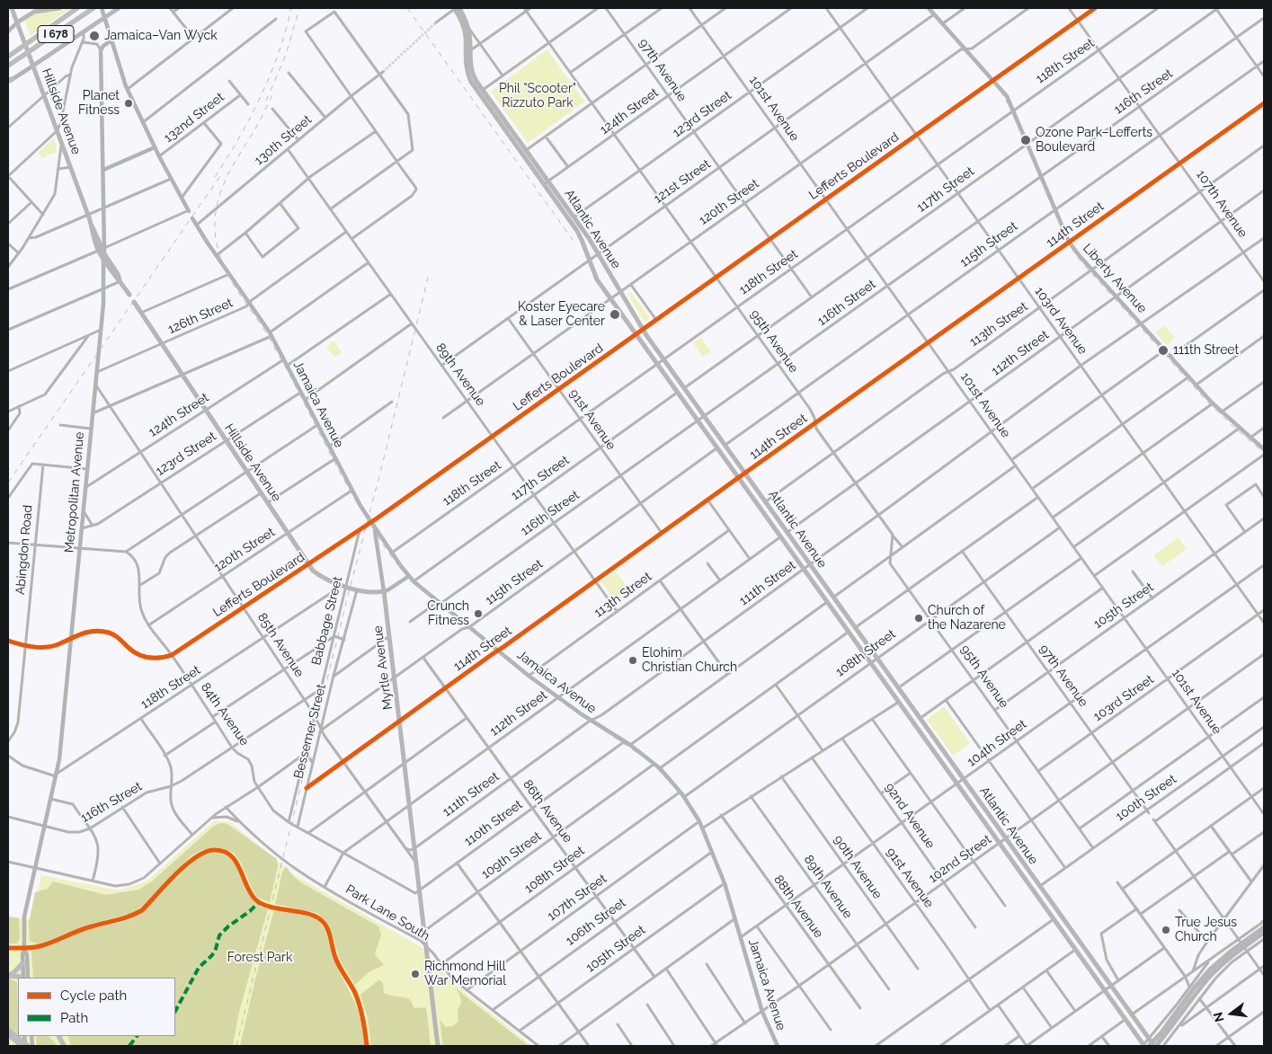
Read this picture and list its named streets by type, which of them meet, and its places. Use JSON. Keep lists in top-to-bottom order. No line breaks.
{"streets":{"highway":["I 678"],"main road":["Hillside Avenue","132nd Street","Lefferts Boulevard","Atlantic Avenue","Liberty Avenue","Jamaica Avenue","Metropolitan Avenue","Myrtle Avenue"],"street":["118th Street","97th Avenue","116th Street","101st Avenue","124th Street","123rd Street","130th Street","121st Street","117th Street","120th Street","107th Avenue","114th Street","115th Street","126th Street","103rd Avenue","113th Street","95th Avenue","112th Street","89th Avenue","91st Avenue","Abingdon Road","111th Street","105th Street","Babbage Street","85th Avenue","108th Street","103rd Street","84th Avenue","Bessemer Street","104th Street","100th Street","86th Avenue","92nd Avenue","110th Street","109th Street","102nd Street","90th Avenue","107th Street","88th Avenue","Park Lane South","106th Street"]},"crossings":[["118th Street","97th Avenue"],["118th Street","101st Avenue"],["118th Street","Hillside Avenue"],["118th Street","107th Avenue"],["118th Street","Atlantic Avenue"],["118th Street","Liberty Avenue"],["118th Street","103rd Avenue"],["118th Street","95th Avenue"],["118th Street","89th Avenue"],["118th Street","Jamaica Avenue"],["118th Street","91st Avenue"],["118th Street","Metropolitan Avenue"],["118th Street","85th Avenue"],["118th Street","84th Avenue"],["97th Avenue","124th Street"],["97th Avenue","123rd Street"],["97th Avenue","Lefferts Boulevard"],["97th Avenue","121st Street"],["97th Avenue","117th Street"],["97th Avenue","120th Street"],["97th Avenue","105th Street"],["97th Avenue","108th Street"],["97th Avenue","103rd Street"],["97th Avenue","104th Street"],["97th Avenue","100th Street"],["97th Avenue","102nd Street"],["116th Street","101st Avenue"],["116th Street","107th Avenue"],["116th Street","Atlantic Avenue"],["116th Street","Liberty Avenue"],["116th Street","103rd Avenue"],["116th Street","95th Avenue"],["116th Street","89th Avenue"],["116th Street","Jamaica Avenue"],["116th Street","91st Avenue"],["116th Street","Metropolitan Avenue"],["116th Street","Babbage Street"],["116th Street","85th Avenue"],["116th Street","84th Avenue"],["101st Avenue","124th Street"],["101st Avenue","123rd Street"],["101st Avenue","Lefferts Boulevard"],["101st Avenue","121st Street"],["101st Avenue","117th Street"],["101st Avenue","120th Street"],["101st Avenue","114th Street"],["101st Avenue","115th Street"],["101st Avenue","113th Street"],["101st Avenue","112th Street"],["101st Avenue","111th Street"],["101st Avenue","105th Street"],["101st Avenue","108th Street"],["101st Avenue","103rd Street"],["101st Avenue","104th Street"],["101st Avenue","100th Street"],["101st Avenue","102nd Street"],["Hillside Avenue","124th Street"],["Hillside Avenue","123rd Street"],["Hillside Avenue","Lefferts Boulevard"],["Hillside Avenue","120th Street"],["Hillside Avenue","126th Street"],["Hillside Avenue","Metropolitan Avenue"],["Hillside Avenue","Babbage Street"],["Hillside Avenue","Myrtle Avenue"],["Hillside Avenue","Bessemer Street"],["124th Street","Atlantic Avenue"],["124th Street","95th Avenue"],["124th Street","Jamaica Avenue"],["124th Street","Metropolitan Avenue"],["124th Street","85th Avenue"],["123rd Street","Atlantic Avenue"],["123rd Street","103rd Avenue"],["123rd Street","95th Avenue"],["123rd Street","Jamaica Avenue"],["123rd Street","Metropolitan Avenue"],["123rd Street","85th Avenue"],["130th Street","89th Avenue"],["130th Street","Jamaica Avenue"],["Lefferts Boulevard","107th Avenue"],["Lefferts Boulevard","Atlantic Avenue"],["Lefferts Boulevard","Liberty Avenue"],["Lefferts Boulevard","103rd Avenue"],["Lefferts Boulevard","95th Avenue"],["Lefferts Boulevard","89th Avenue"],["Lefferts Boulevard","Jamaica Avenue"],["Lefferts Boulevard","91st Avenue"],["Lefferts Boulevard","Metropolitan Avenue"],["Lefferts Boulevard","Abingdon Road"],["Lefferts Boulevard","Babbage Street"],["Lefferts Boulevard","85th Avenue"],["Lefferts Boulevard","84th Avenue"],["121st Street","Atlantic Avenue"],["121st Street","Liberty Avenue"],["121st Street","103rd Avenue"],["121st Street","95th Avenue"],["121st Street","89th Avenue"],["121st Street","91st Avenue"],["117th Street","107th Avenue"],["117th Street","Atlantic Avenue"],["117th Street","Liberty Avenue"],["117th Street","103rd Avenue"],["117th Street","95th Avenue"],["117th Street","89th Avenue"],["117th Street","Jamaica Avenue"],["117th Street","91st Avenue"],["120th Street","Atlantic Avenue"],["120th Street","Liberty Avenue"],["120th Street","103rd Avenue"],["120th Street","95th Avenue"],["120th Street","89th Avenue"],["120th Street","Jamaica Avenue"],["120th Street","91st Avenue"],["120th Street","85th Avenue"],["120th Street","84th Avenue"],["107th Avenue","114th Street"],["107th Avenue","115th Street"],["107th Avenue","113th Street"],["107th Avenue","112th Street"],["107th Avenue","111th Street"],["114th Street","Atlantic Avenue"],["114th Street","Liberty Avenue"],["114th Street","103rd Avenue"],["114th Street","95th Avenue"],["114th Street","89th Avenue"],["114th Street","Jamaica Avenue"],["114th Street","91st Avenue"],["114th Street","85th Avenue"],["114th Street","Myrtle Avenue"],["114th Street","Bessemer Street"],["114th Street","86th Avenue"],["Atlantic Avenue","115th Street"],["Atlantic Avenue","113th Street"],["Atlantic Avenue","112th Street"],["Atlantic Avenue","111th Street"],["Atlantic Avenue","108th Street"],["Atlantic Avenue","104th Street"],["Atlantic Avenue","100th Street"],["Atlantic Avenue","102nd Street"],["115th Street","Liberty Avenue"],["115th Street","103rd Avenue"],["115th Street","95th Avenue"],["115th Street","89th Avenue"],["115th Street","Jamaica Avenue"],["115th Street","91st Avenue"],["115th Street","85th Avenue"],["115th Street","Myrtle Avenue"],["115th Street","Bessemer Street"],["115th Street","86th Avenue"],["Liberty Avenue","113th Street"],["Liberty Avenue","112th Street"],["Liberty Avenue","111th Street"],["126th Street","89th Avenue"],["126th Street","Jamaica Avenue"],["126th Street","Metropolitan Avenue"],["103rd Avenue","113th Street"],["103rd Avenue","112th Street"],["103rd Avenue","111th Street"],["103rd Avenue","105th Street"],["103rd Avenue","103rd Street"],["103rd Avenue","104th Street"],["113th Street","95th Avenue"],["113th Street","89th Avenue"],["113th Street","Jamaica Avenue"],["95th Avenue","112th Street"],["95th Avenue","111th Street"],["95th Avenue","105th Street"],["95th Avenue","108th Street"],["95th Avenue","103rd Street"],["95th Avenue","104th Street"],["95th Avenue","100th Street"],["95th Avenue","102nd Street"],["112th Street","Jamaica Avenue"],["112th Street","85th Avenue"],["112th Street","Myrtle Avenue"],["112th Street","84th Avenue"],["112th Street","86th Avenue"],["112th Street","Park Lane South"],["89th Avenue","104th Street"],["89th Avenue","102nd Street"],["Jamaica Avenue","111th Street"],["Jamaica Avenue","105th Street"],["Jamaica Avenue","108th Street"],["Jamaica Avenue","Myrtle Avenue"],["Jamaica Avenue","104th Street"],["Jamaica Avenue","110th Street"],["Jamaica Avenue","109th Street"],["Jamaica Avenue","102nd Street"],["Jamaica Avenue","107th Street"],["Jamaica Avenue","106th Street"],["91st Avenue","104th Street"],["91st Avenue","102nd Street"],["Metropolitan Avenue","85th Avenue"],["111th Street","Myrtle Avenue"],["111th Street","86th Avenue"],["105th Street","86th Avenue"],["105th Street","Park Lane South"],["Babbage Street","85th Avenue"],["Babbage Street","84th Avenue"],["85th Avenue","Myrtle Avenue"],["85th Avenue","Bessemer Street"],["108th Street","86th Avenue"],["108th Street","Park Lane South"],["Myrtle Avenue","84th Avenue"],["Myrtle Avenue","110th Street"],["Myrtle Avenue","109th Street"],["Myrtle Avenue","Park Lane South"],["84th Avenue","Bessemer Street"],["84th Avenue","110th Street"],["104th Street","92nd Avenue"],["104th Street","90th Avenue"],["104th Street","88th Avenue"],["86th Avenue","110th Street"],["86th Avenue","109th Street"],["86th Avenue","107th Street"],["86th Avenue","106th Street"],["92nd Avenue","102nd Street"],["102nd Street","90th Avenue"],["102nd Street","88th Avenue"],["107th Street","Park Lane South"],["Park Lane South","106th Street"]],"parks":["Phil \"Scooter\" Rizzuto Park","Forest Park"],"places":["Jamaica–Van Wyck","Planet Fitness","Ozone Park–Lefferts Boulevard","Koster Eyecare & Laser Center","111th Street","Crunch Fitness","Church of the Nazarene","Elohim Christian Church","True Jesus Church","Richmond Hill War Memorial"],"legend":["Cycle path","Path"],"north":"left"}
